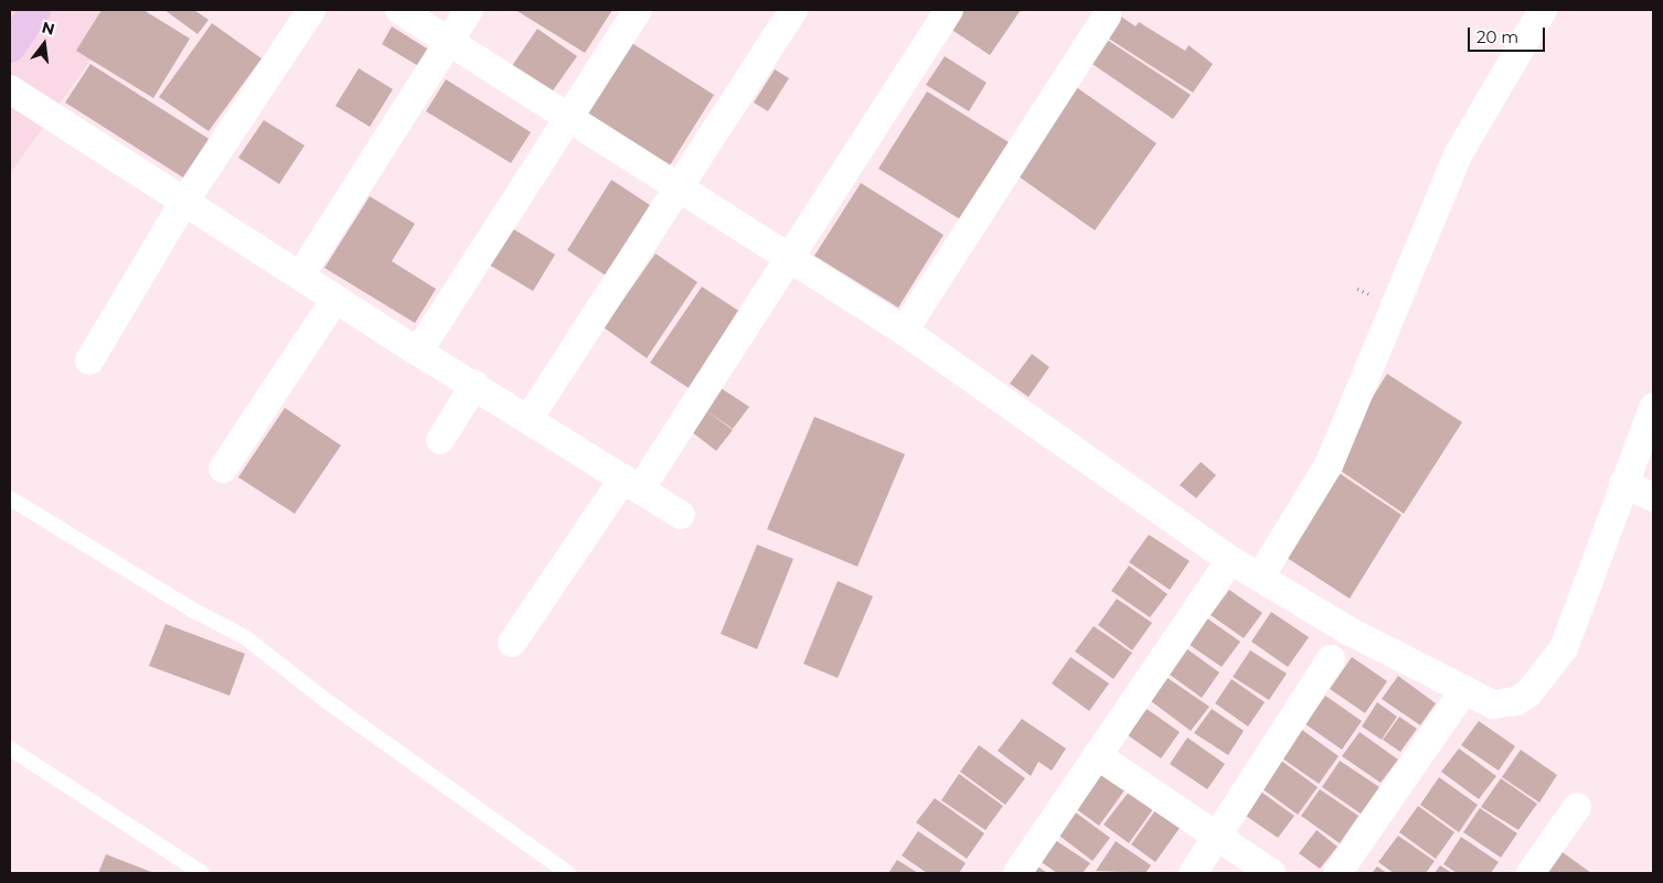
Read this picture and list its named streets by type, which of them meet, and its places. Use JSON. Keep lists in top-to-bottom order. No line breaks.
{"scale_bar":"20 m","north":"top"}
